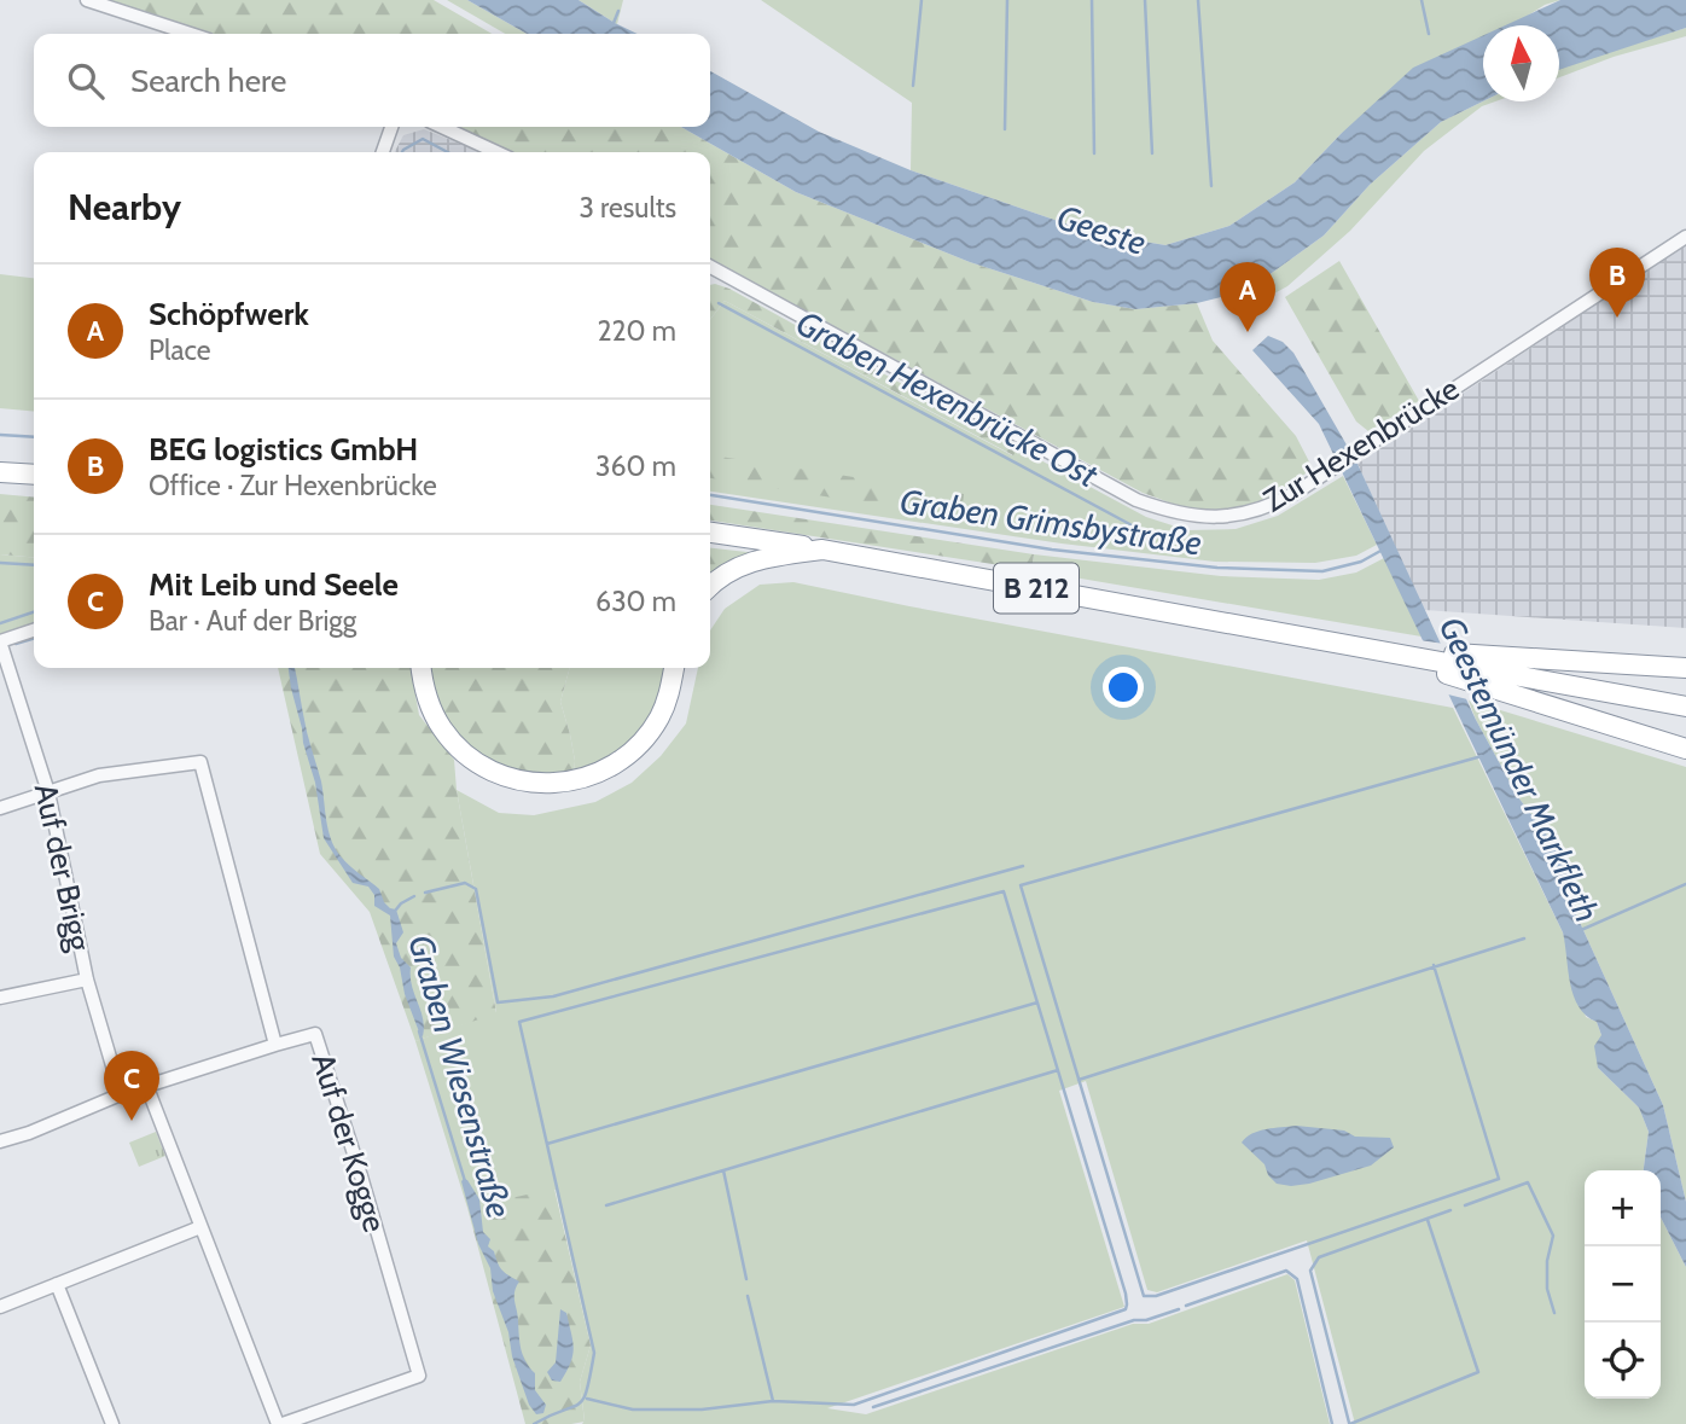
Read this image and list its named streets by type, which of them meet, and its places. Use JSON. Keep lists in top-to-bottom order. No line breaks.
{"streets":{"highway":["B 212"],"street":["Zur Hexenbrücke","Auf der Brigg","Auf der Kogge"]},"crossings":[["Auf der Brigg","Auf der Kogge"]],"water":["Geeste","Graben Hexenbrücke Ost","Graben Grimsbystraße","Geestemünder Markfleth","Graben Wiesenstraße"],"north":"top","page":{"search":"Search here","heading":["Nearby","3 results"],"pins":["B","A","C"],"list":[{"mark":"A","name":"Schöpfwerk","note":"Place","value":"220 m"},{"mark":"B","name":"BEG logistics GmbH","note":"Office · Zur Hexenbrücke","value":"360 m"},{"mark":"C","name":"Mit Leib und Seele","note":"Bar · Auf der Brigg","value":"630 m"}],"map_buttons":["+","−"]}}
